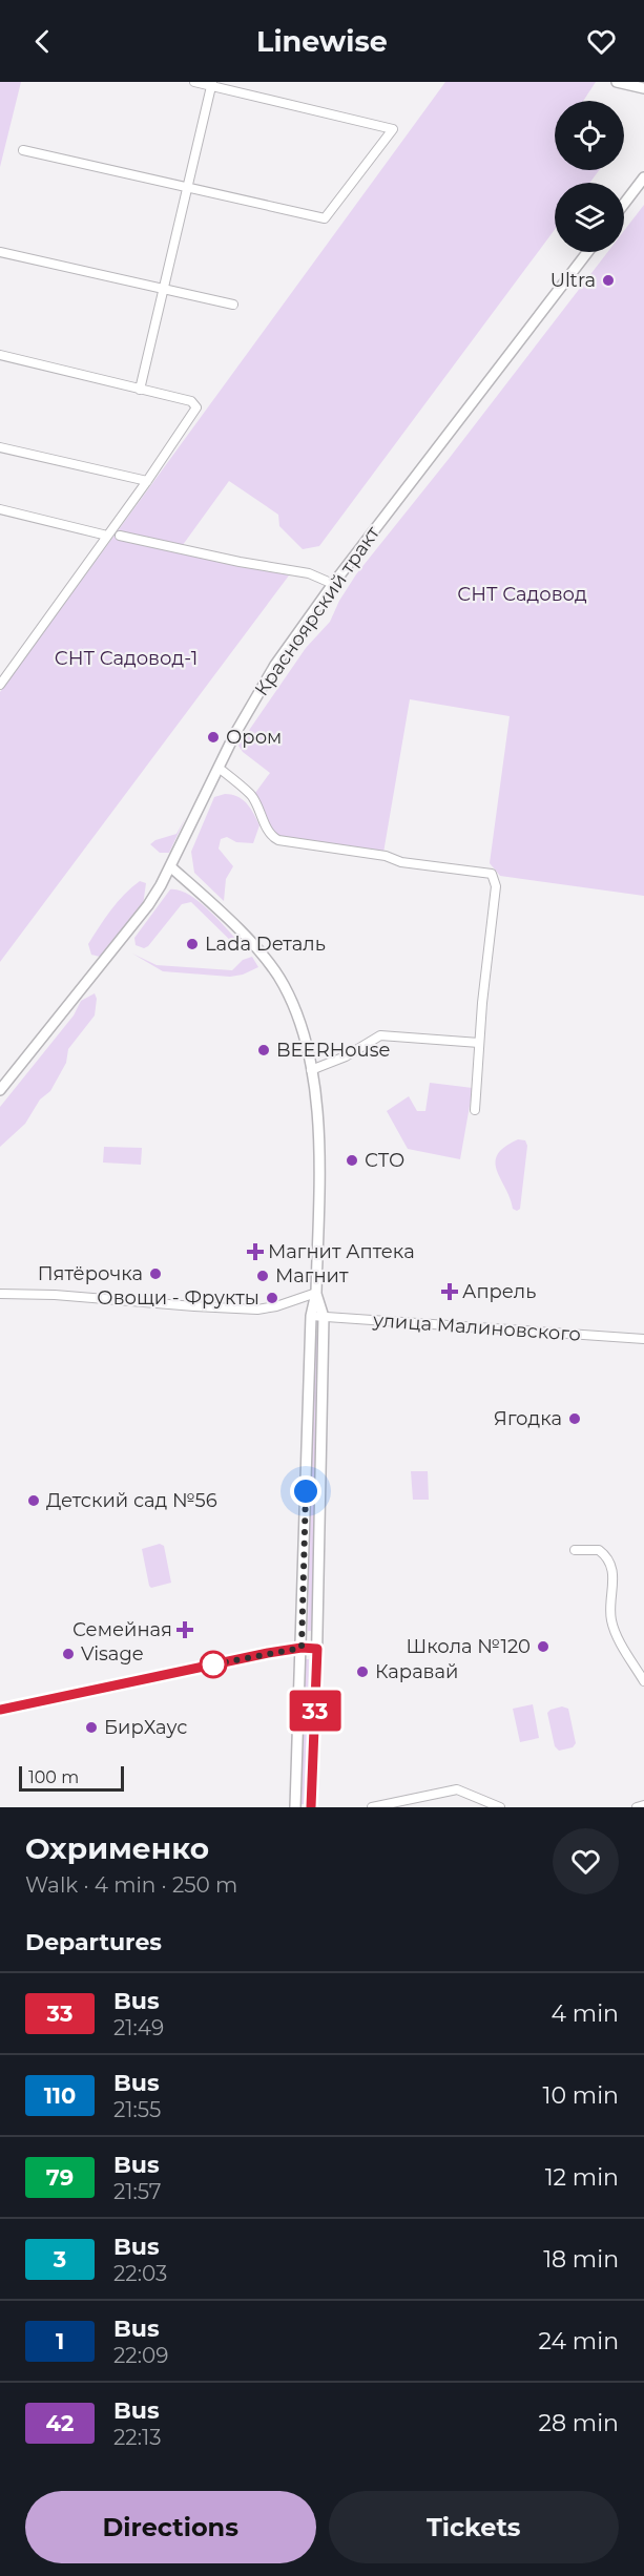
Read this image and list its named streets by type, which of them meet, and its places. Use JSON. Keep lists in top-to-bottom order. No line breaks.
{"streets":{"main road":["Красноярский тракт"],"street":["улица Малиновского"]},"parks":["СНТ Садовод","СНТ Садовод-1"],"places":{"other":["Ultra","Ором","Lada Dеталь","BEERHouse","СТО","Пятёрочка","Магнит","Овощи - Фрукты","Ягодка","Детский сад №56","Школа №120","Visage","Каравай","БирХаус"],"health":["Магнит Аптека","Апрель","Семейная"]},"lines":["bus line 33"],"scale_bar":"100 m","page":{"header":"Linewise","on_map":"33","scale":"100 m","heading":[["Охрименко","Walk · 4 min · 250 m"],"Departures"],"list":[{"mark":"33","name":"Bus","note":"21:49","value":"4 min"},{"mark":"110","name":"Bus","note":"21:55","value":"10 min"},{"mark":"79","name":"Bus","note":"21:57","value":"12 min"},{"mark":"3","name":"Bus","note":"22:03","value":"18 min"},{"mark":"1","name":"Bus","note":"22:09","value":"24 min"},{"mark":"42","name":"Bus","note":"22:13","value":"28 min"}],"buttons":["Directions","Tickets"]}}
